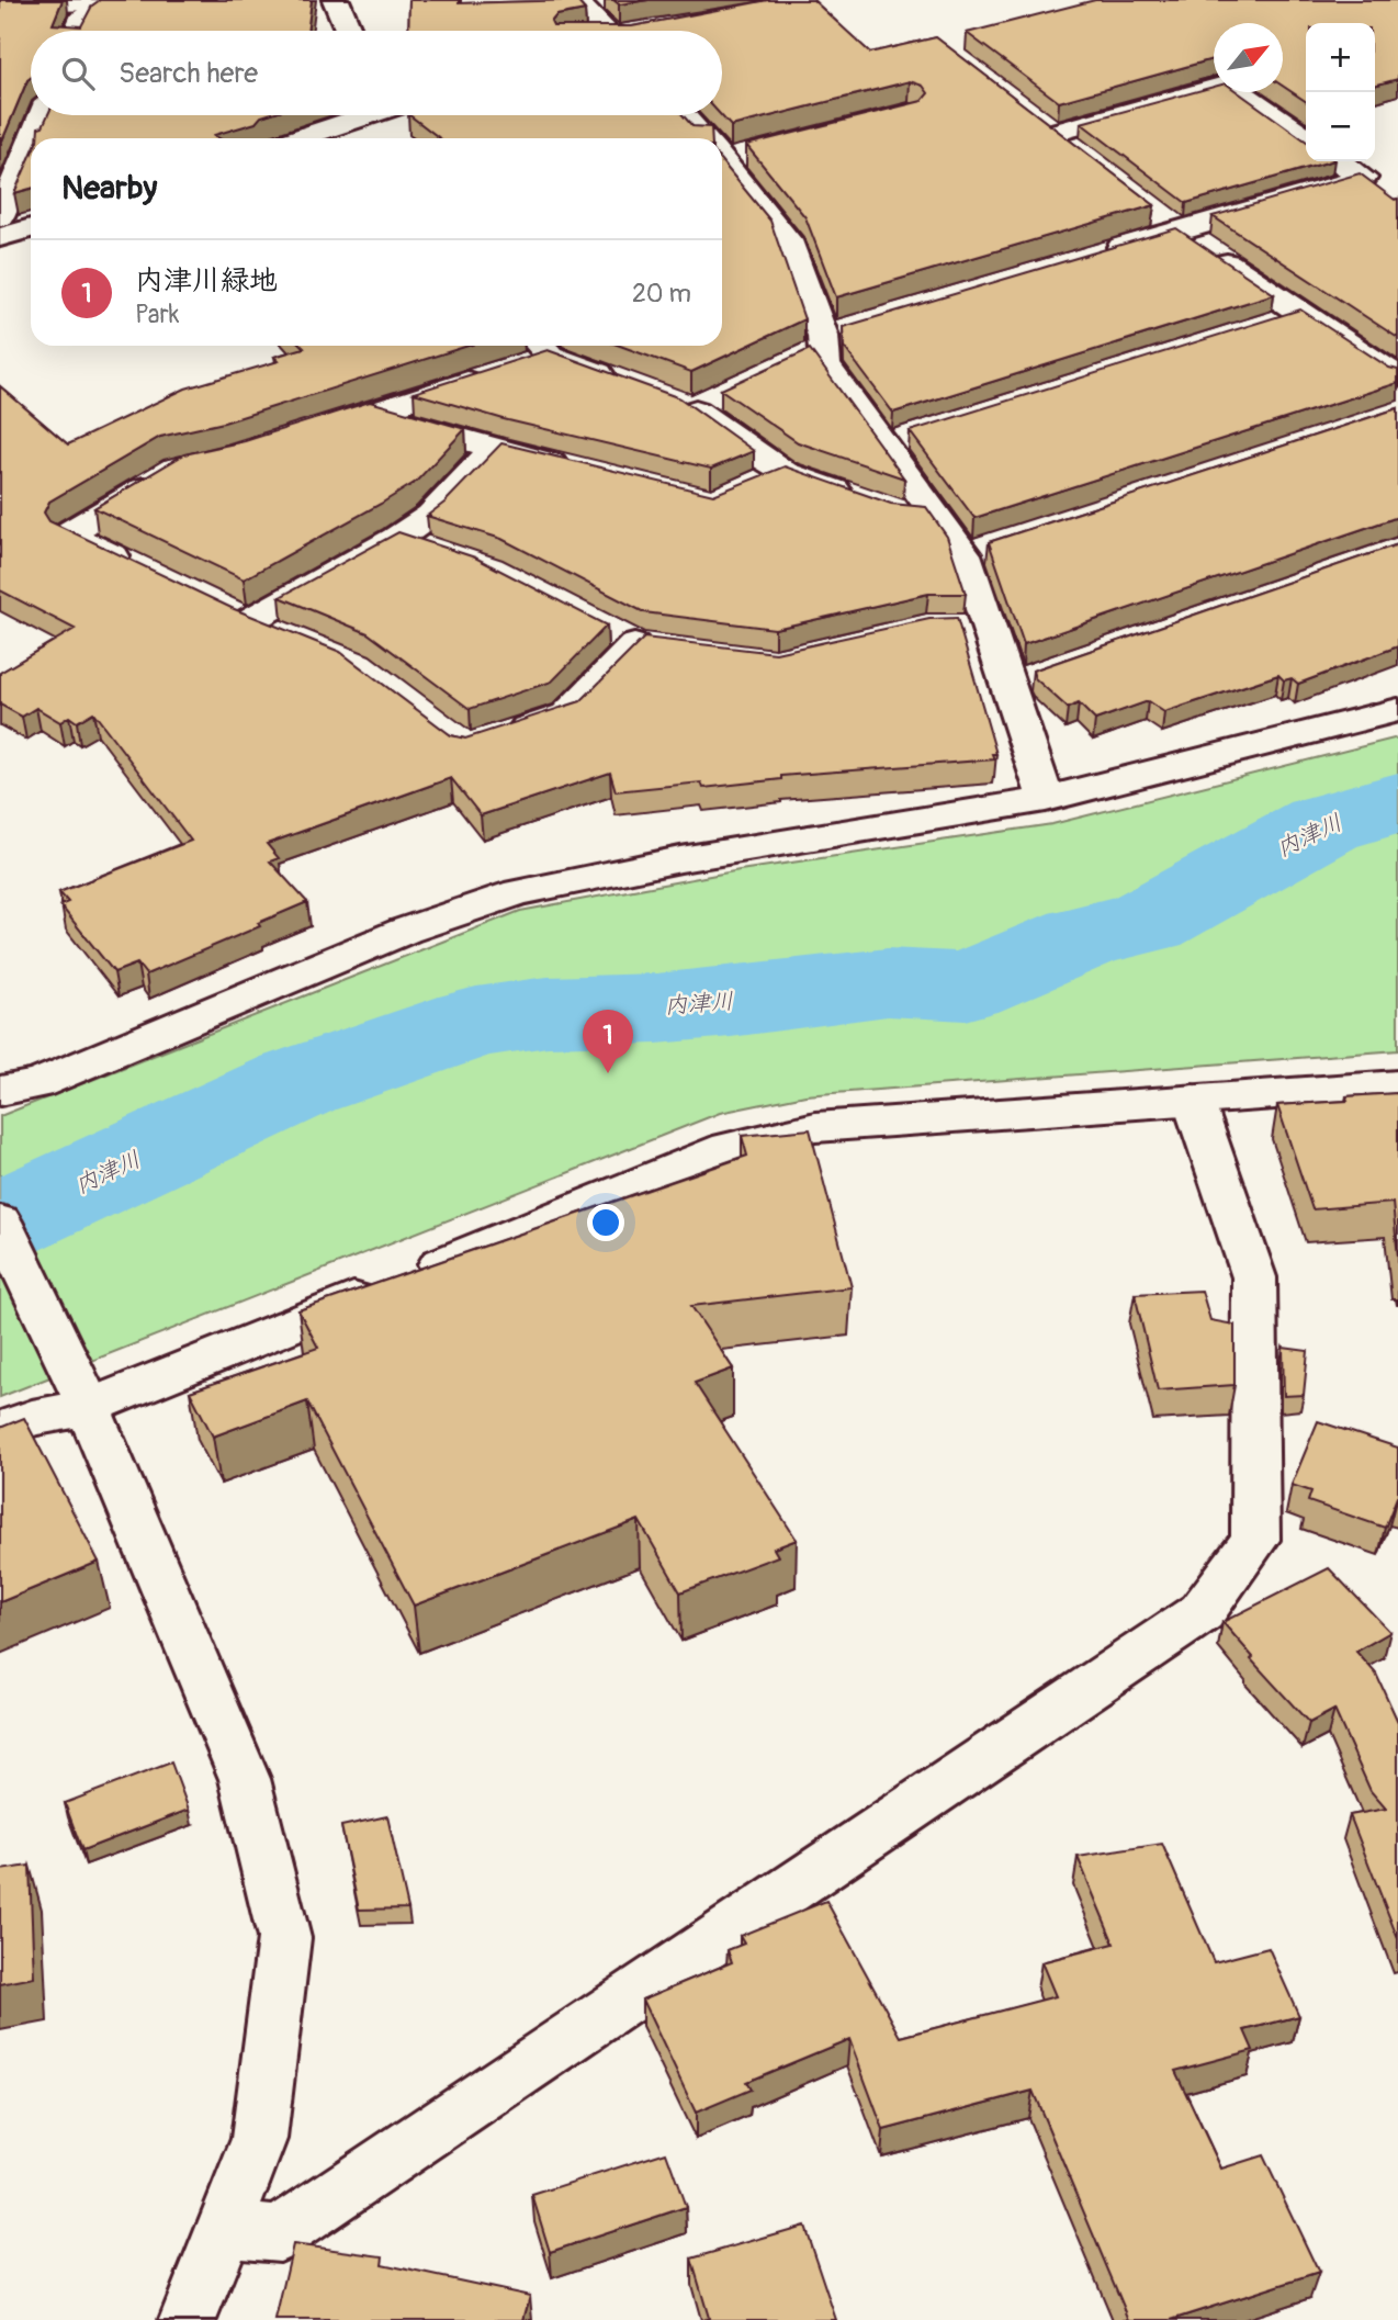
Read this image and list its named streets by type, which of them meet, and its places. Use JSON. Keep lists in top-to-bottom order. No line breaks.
{"water":["内津川"],"north":"top right","page":{"map_buttons":["+","−"],"search":"Search here","heading":"Nearby","list":[{"mark":"1","name":"内津川緑地","note":"Park","value":"20 m"}],"pins":"1"}}
